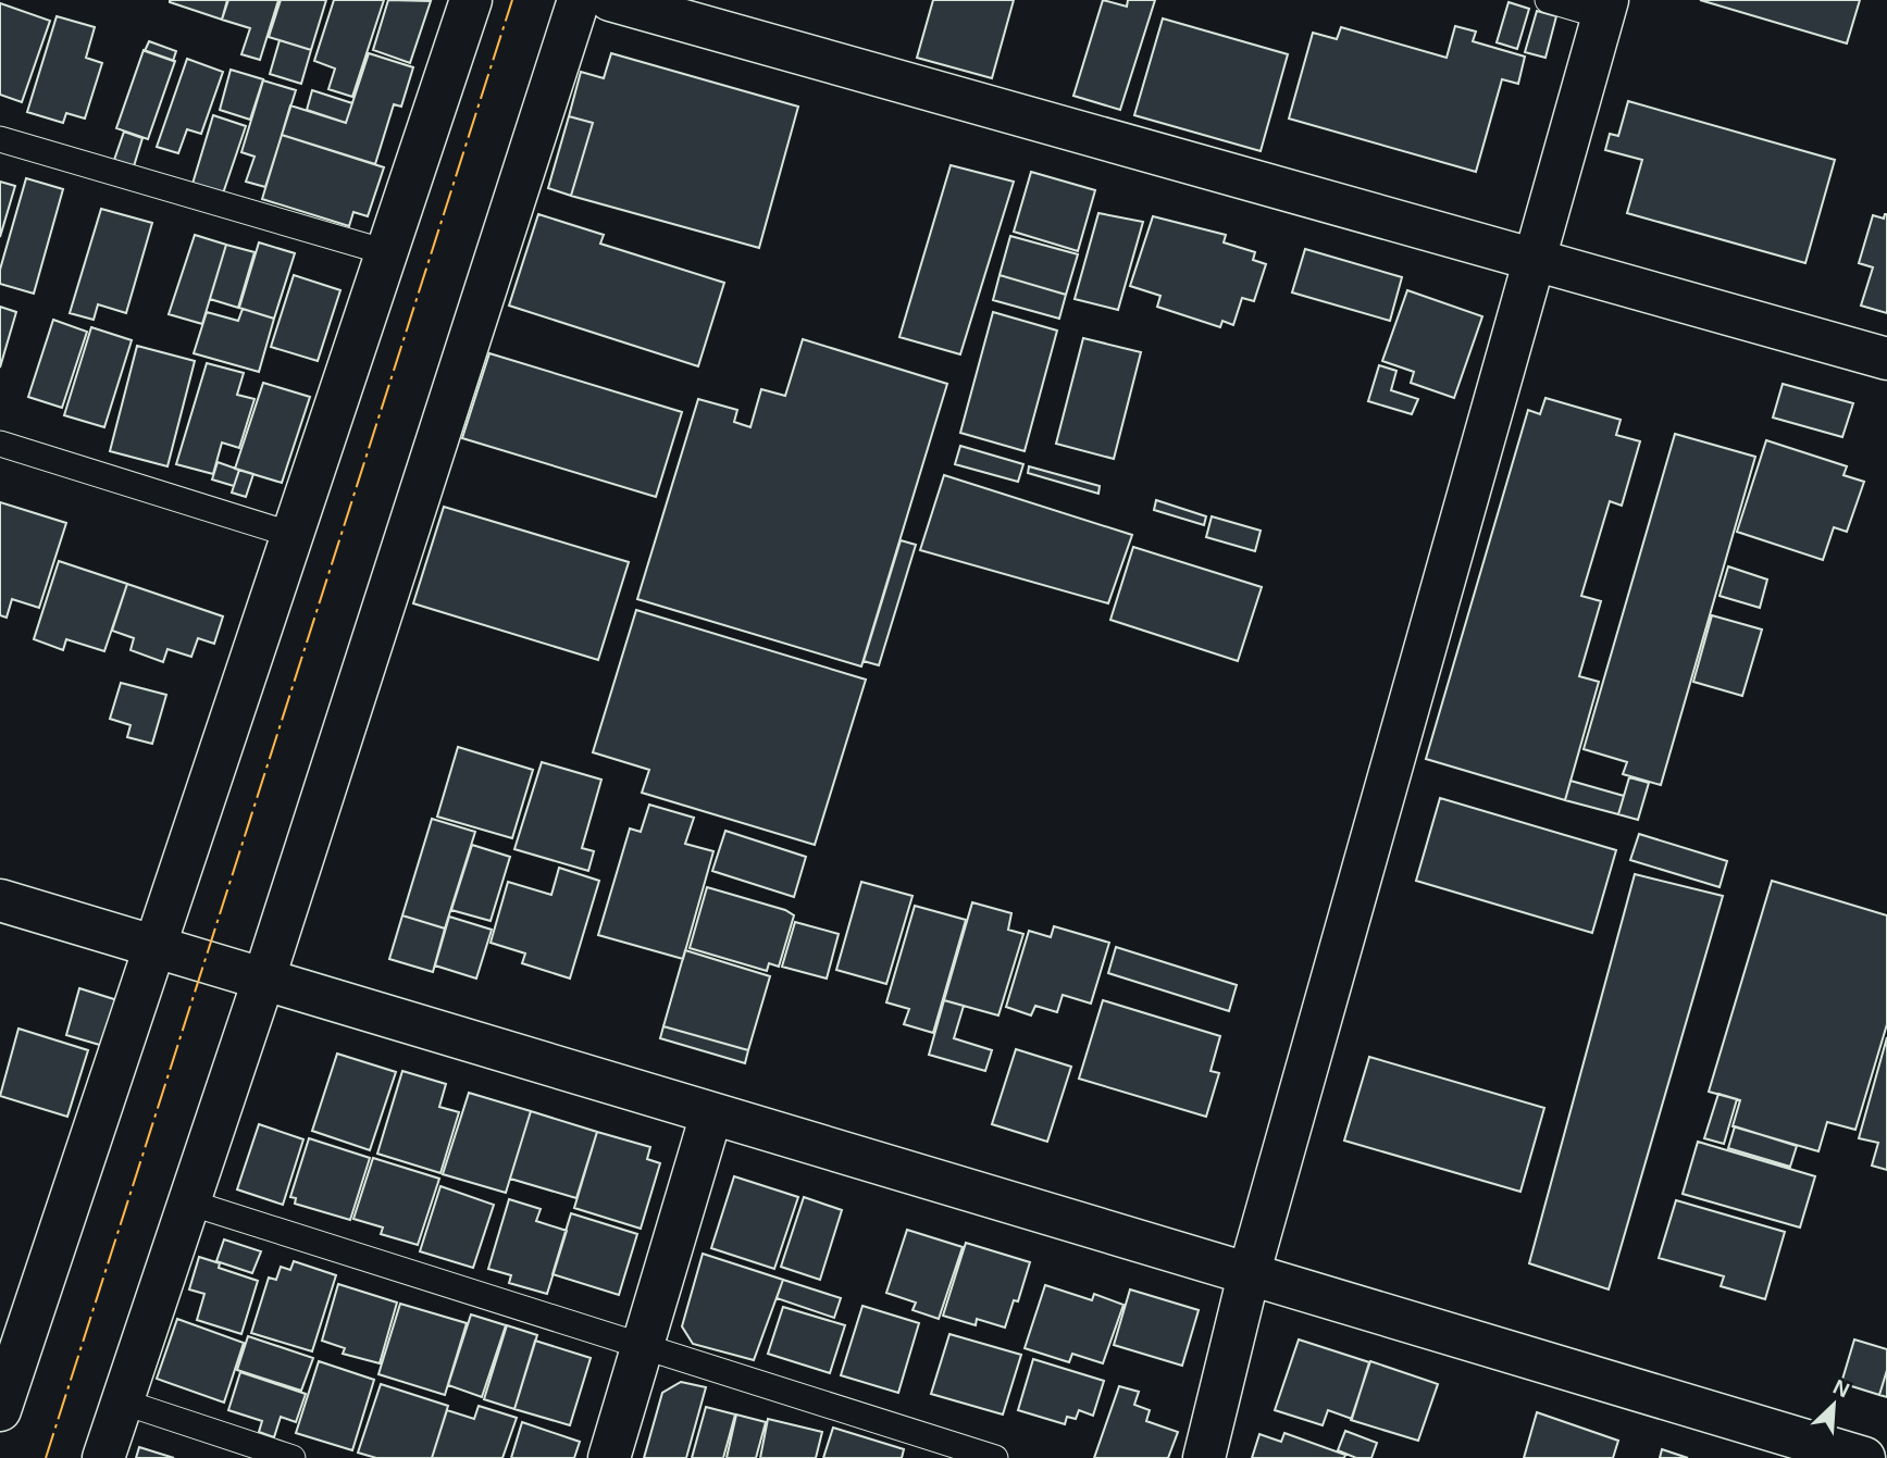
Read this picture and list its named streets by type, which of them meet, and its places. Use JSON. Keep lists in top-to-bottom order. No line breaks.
{"north":"top right"}
